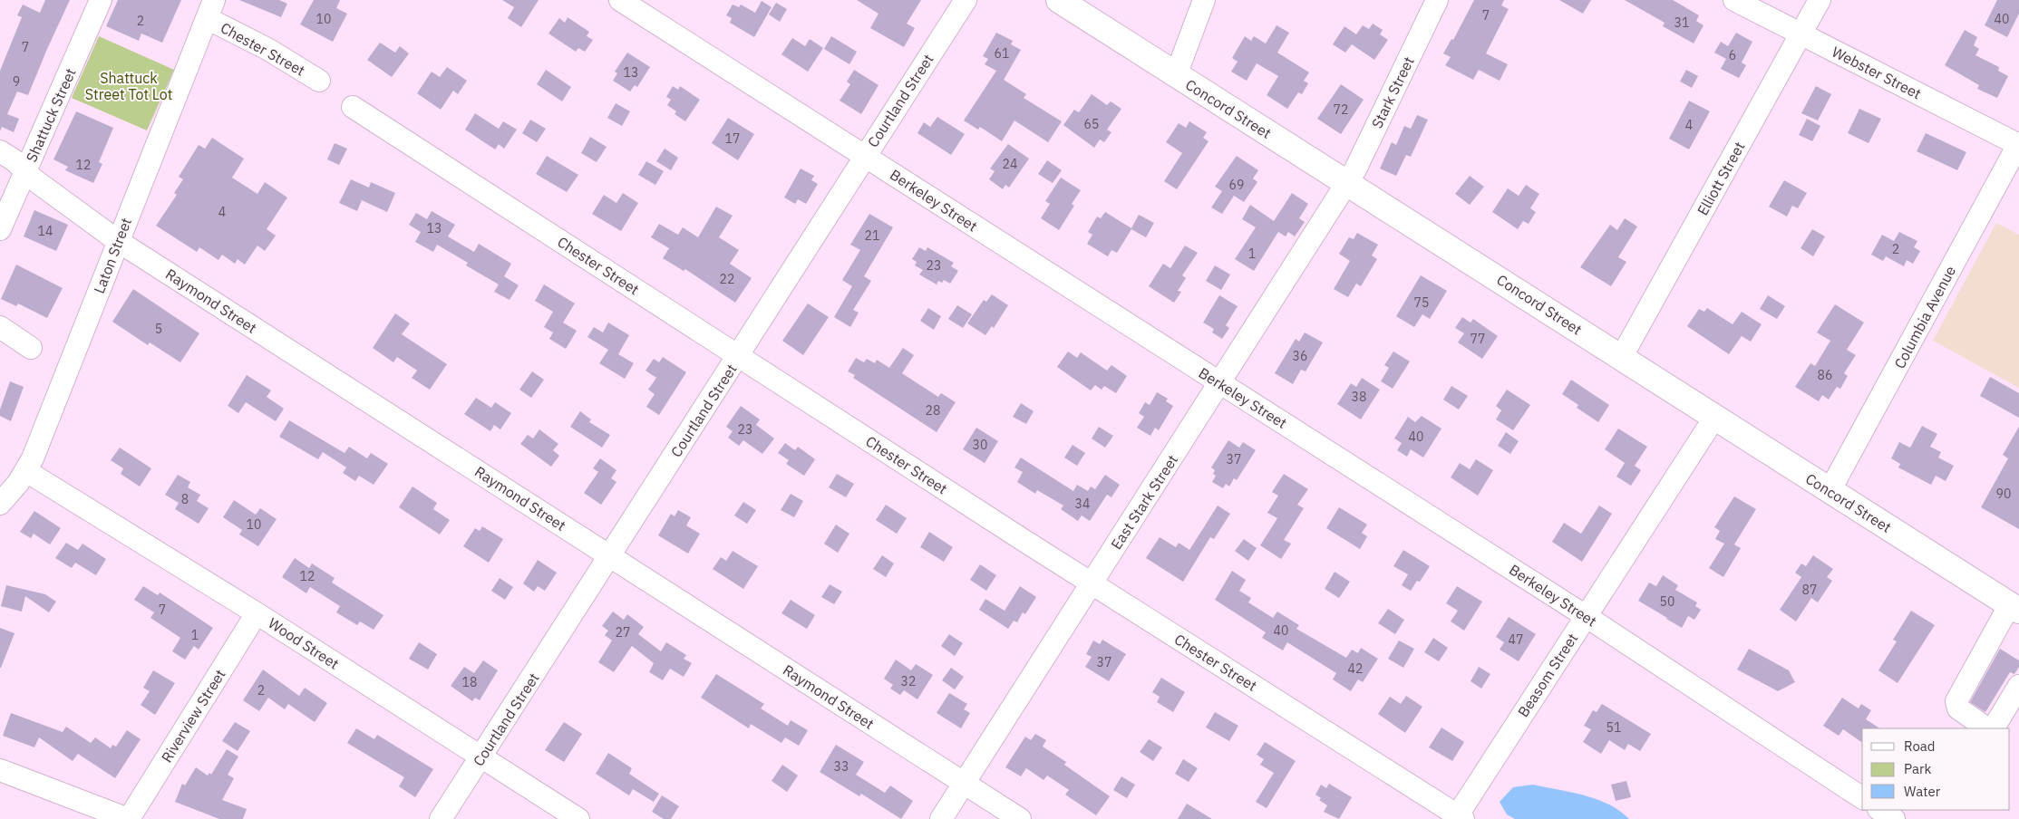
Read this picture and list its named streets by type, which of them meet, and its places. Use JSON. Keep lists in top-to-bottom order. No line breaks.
{"streets":{"main road":["Concord Street"],"street":["Chester Street","Webster Street","Stark Street","Courtland Street","Shattuck Street","Elliott Street","Berkeley Street","Laton Street","Raymond Street","Columbia Avenue","East Stark Street","Wood Street","Beasom Street","Riverview Street"]},"crossings":[["Chester Street","Courtland Street"],["Chester Street","Laton Street"],["Chester Street","East Stark Street"],["Chester Street","Beasom Street"],["Webster Street","Elliott Street"],["Webster Street","Columbia Avenue"],["Stark Street","Concord Street"],["Stark Street","East Stark Street"],["Courtland Street","Berkeley Street"],["Courtland Street","Raymond Street"],["Courtland Street","Wood Street"],["Concord Street","Elliott Street"],["Concord Street","Columbia Avenue"],["Concord Street","East Stark Street"],["Concord Street","Beasom Street"],["Shattuck Street","Raymond Street"],["Berkeley Street","East Stark Street"],["Berkeley Street","Beasom Street"],["Laton Street","Raymond Street"],["Laton Street","Wood Street"],["Raymond Street","East Stark Street"],["Wood Street","Riverview Street"]],"parks":["Shattuck Street Tot Lot"],"house_numbers":["7","10","40","2","31","7","61","6","13","9","72","65","4","17","24","12","69","4","13","14","21","2","1","23","22","75","5","77","36","86","38","28","23","40","30","37","90","8","34","10","12","87","50","7","40","27","1","47","37","42","32","18","2","51","33"],"legend":["Road","Park","Water"]}
